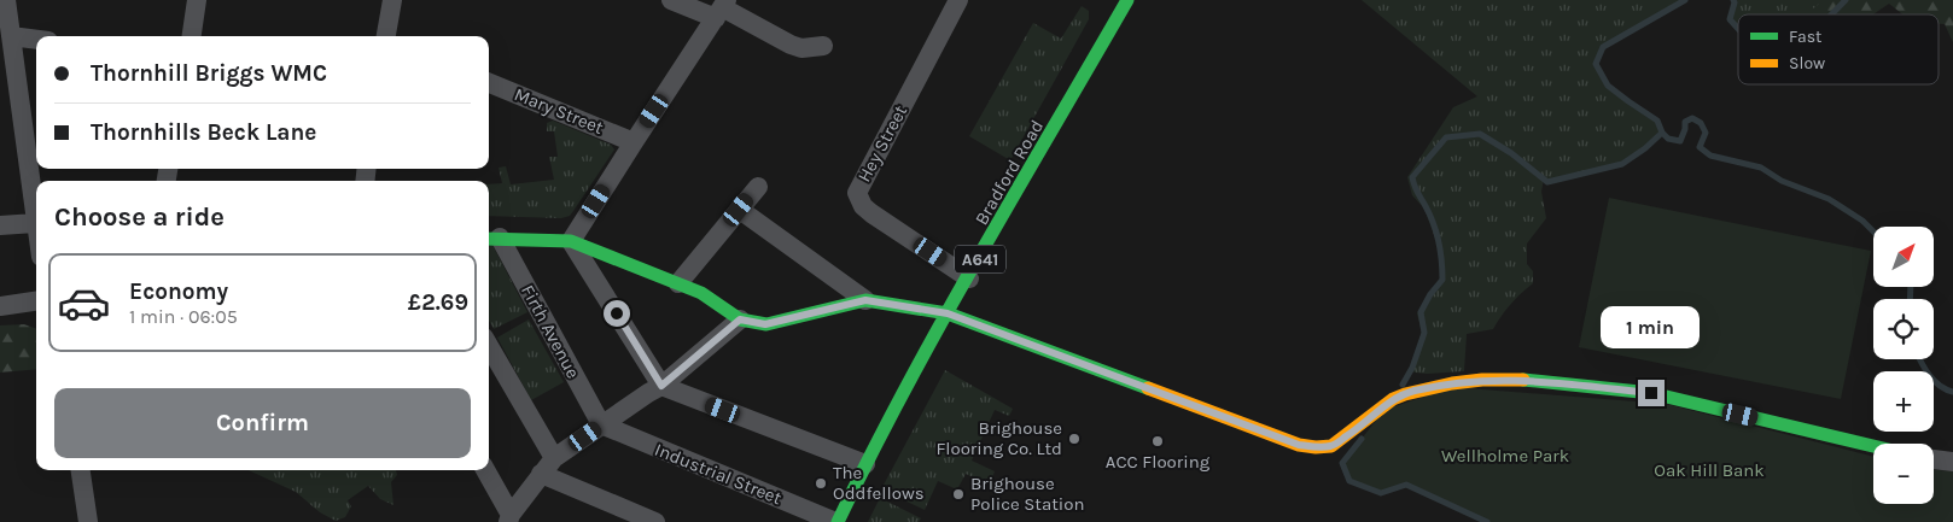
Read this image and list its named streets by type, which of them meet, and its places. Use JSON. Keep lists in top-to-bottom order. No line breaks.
{"streets":{"street":["Mary Street","Hey Street","Bradford Road","A641","Firth Avenue","Industrial Street"]},"crossings":[["Hey Street","Bradford Road"],["Bradford Road","Industrial Street"],["Firth Avenue","Industrial Street"]],"parks":["Wellholme Park","Oak Hill Bank"],"places":["Brighouse Flooring Co. Ltd","ACC Flooring","The Oddfellows","Brighouse Police Station"],"legend":["Fast","Slow"],"north":"top right","page":{"banner":["Thornhill Briggs WMC","Thornhills Beck Lane"],"heading":"Choose a ride","map_buttons":["+","−"],"list":[{"name":"Economy","note":"1 min · 06:05","value":"£2.69"}],"bubble":"1 min","buttons":"Confirm"}}
